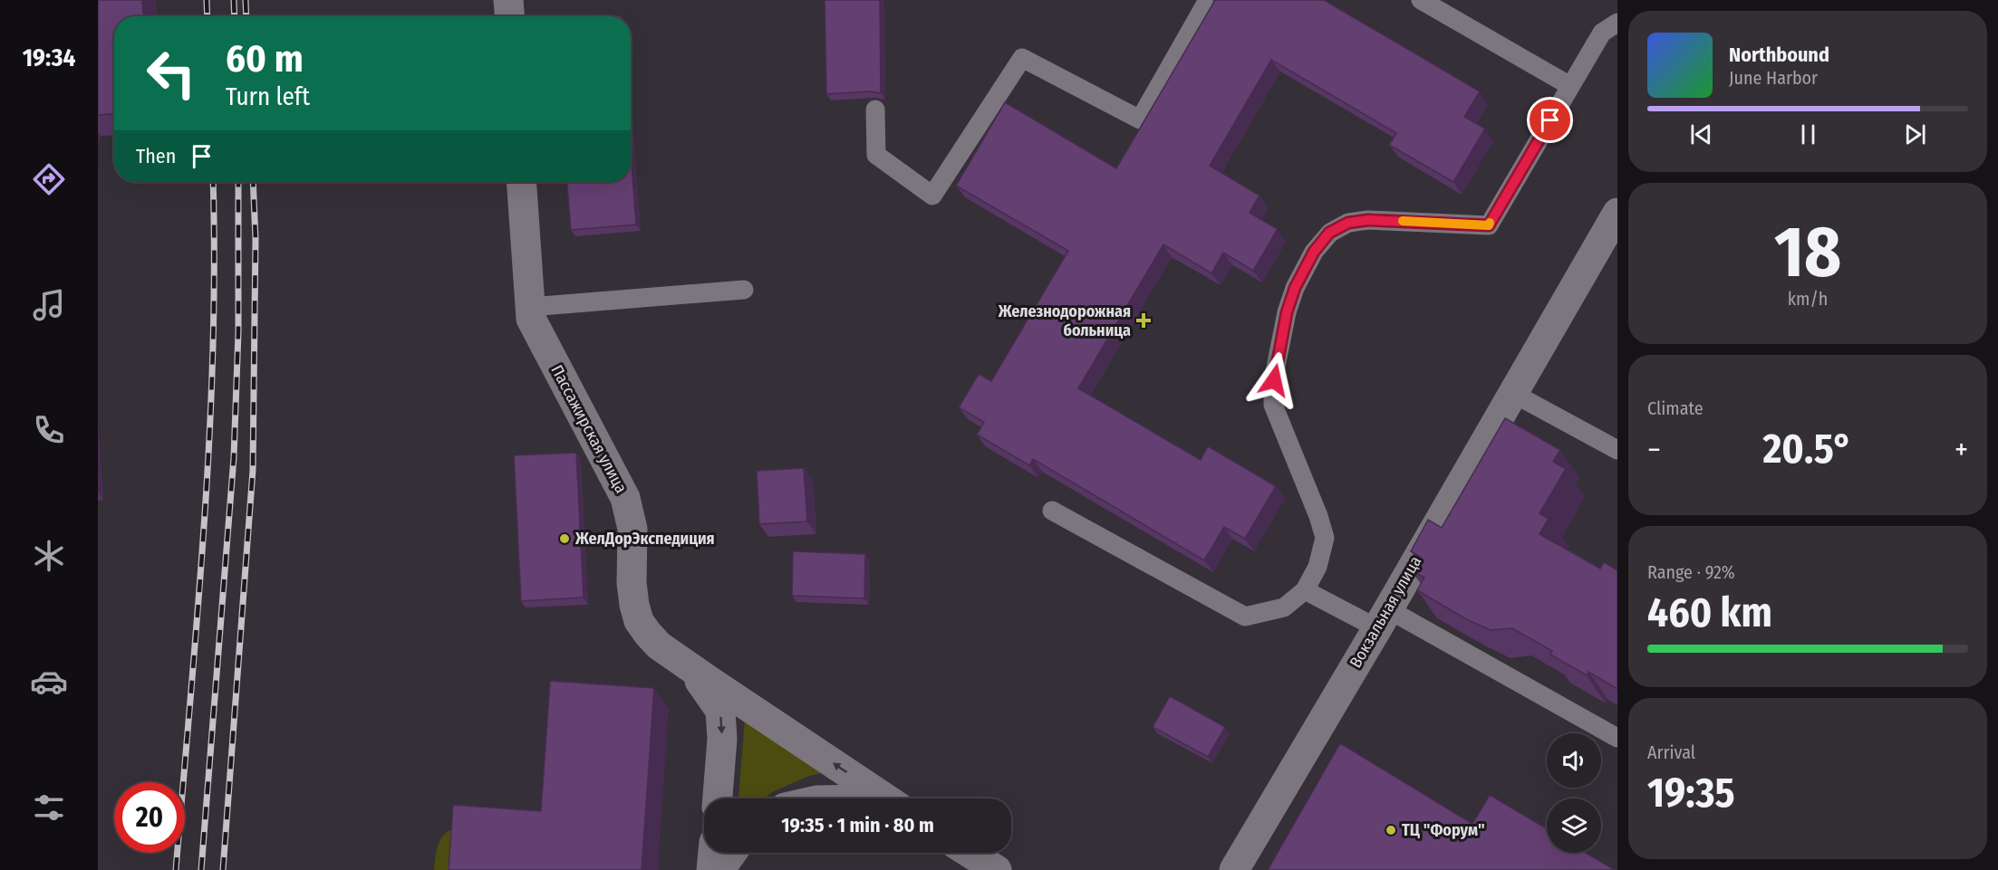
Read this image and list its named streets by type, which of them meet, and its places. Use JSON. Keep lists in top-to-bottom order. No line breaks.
{"streets":{"street":["Пассажирская улица","Вокзальная улица"]},"places":{"health":["Железнодорожная больница"],"other":["ЖелДорЭкспедиция","ТЦ \"Форум\""]},"page":{"tabs":"19:34","turn":["60 m","Turn left"],"song":["Northbound","June Harbor"],"then":"Then","tile":[["18","km/h"],"Climate",["Range · 92%","460 km"],["Arrival","19:35"]],"heat":["−","20.5°","+"],"limit":"20","trip":"19:35 · 1 min · 80 m"}}
